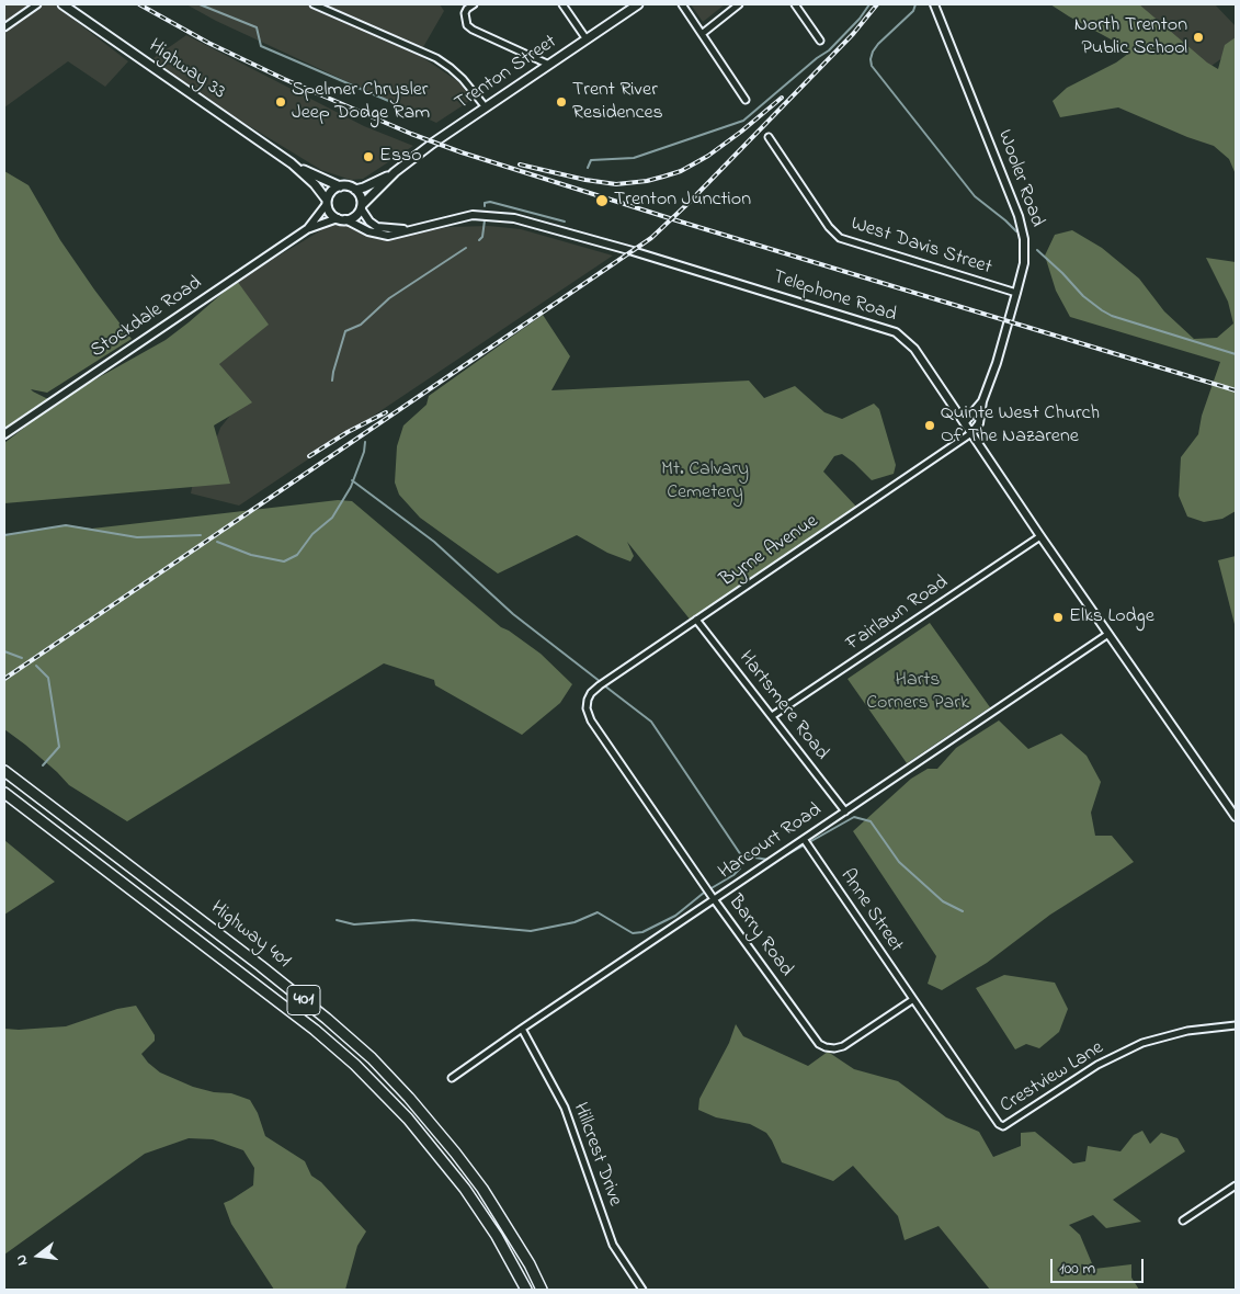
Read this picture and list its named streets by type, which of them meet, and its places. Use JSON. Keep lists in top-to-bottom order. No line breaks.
{"streets":{"highway":["Highway 401","401"],"main road":["Highway 33","Trenton Street"],"street":["Wooler Road","West Davis Street","Telephone Road","Stockdale Road","Byrne Avenue","Fairlawn Road","Hartsmere Road","Harcourt Road","Anne Street","Barry Road","Crestview Lane","Hillcrest Drive"]},"crossings":[["Highway 33","Trenton Street"],["Highway 33","Telephone Road"],["Highway 33","Stockdale Road"],["Trenton Street","Telephone Road"],["Trenton Street","Stockdale Road"],["Wooler Road","West Davis Street"],["Wooler Road","Telephone Road"],["Wooler Road","Byrne Avenue"],["Telephone Road","Stockdale Road"],["Telephone Road","Byrne Avenue"],["Telephone Road","Fairlawn Road"],["Telephone Road","Harcourt Road"],["Byrne Avenue","Hartsmere Road"],["Byrne Avenue","Barry Road"],["Fairlawn Road","Hartsmere Road"],["Hartsmere Road","Harcourt Road"],["Harcourt Road","Anne Street"],["Harcourt Road","Barry Road"],["Harcourt Road","Hillcrest Drive"],["Anne Street","Barry Road"],["Anne Street","Crestview Lane"],["Barry Road","Crestview Lane"]],"parks":["Mt. Calvary Cemetery","Harts Corners Park"],"places":["North Trenton Public School","Spelmer Chrysler Jeep Dodge Ram","Trent River Residences","Esso","Trenton Junction","Quinte West Church Of The Nazarene","Elks Lodge"],"scale_bar":"100 m","north":"left"}
